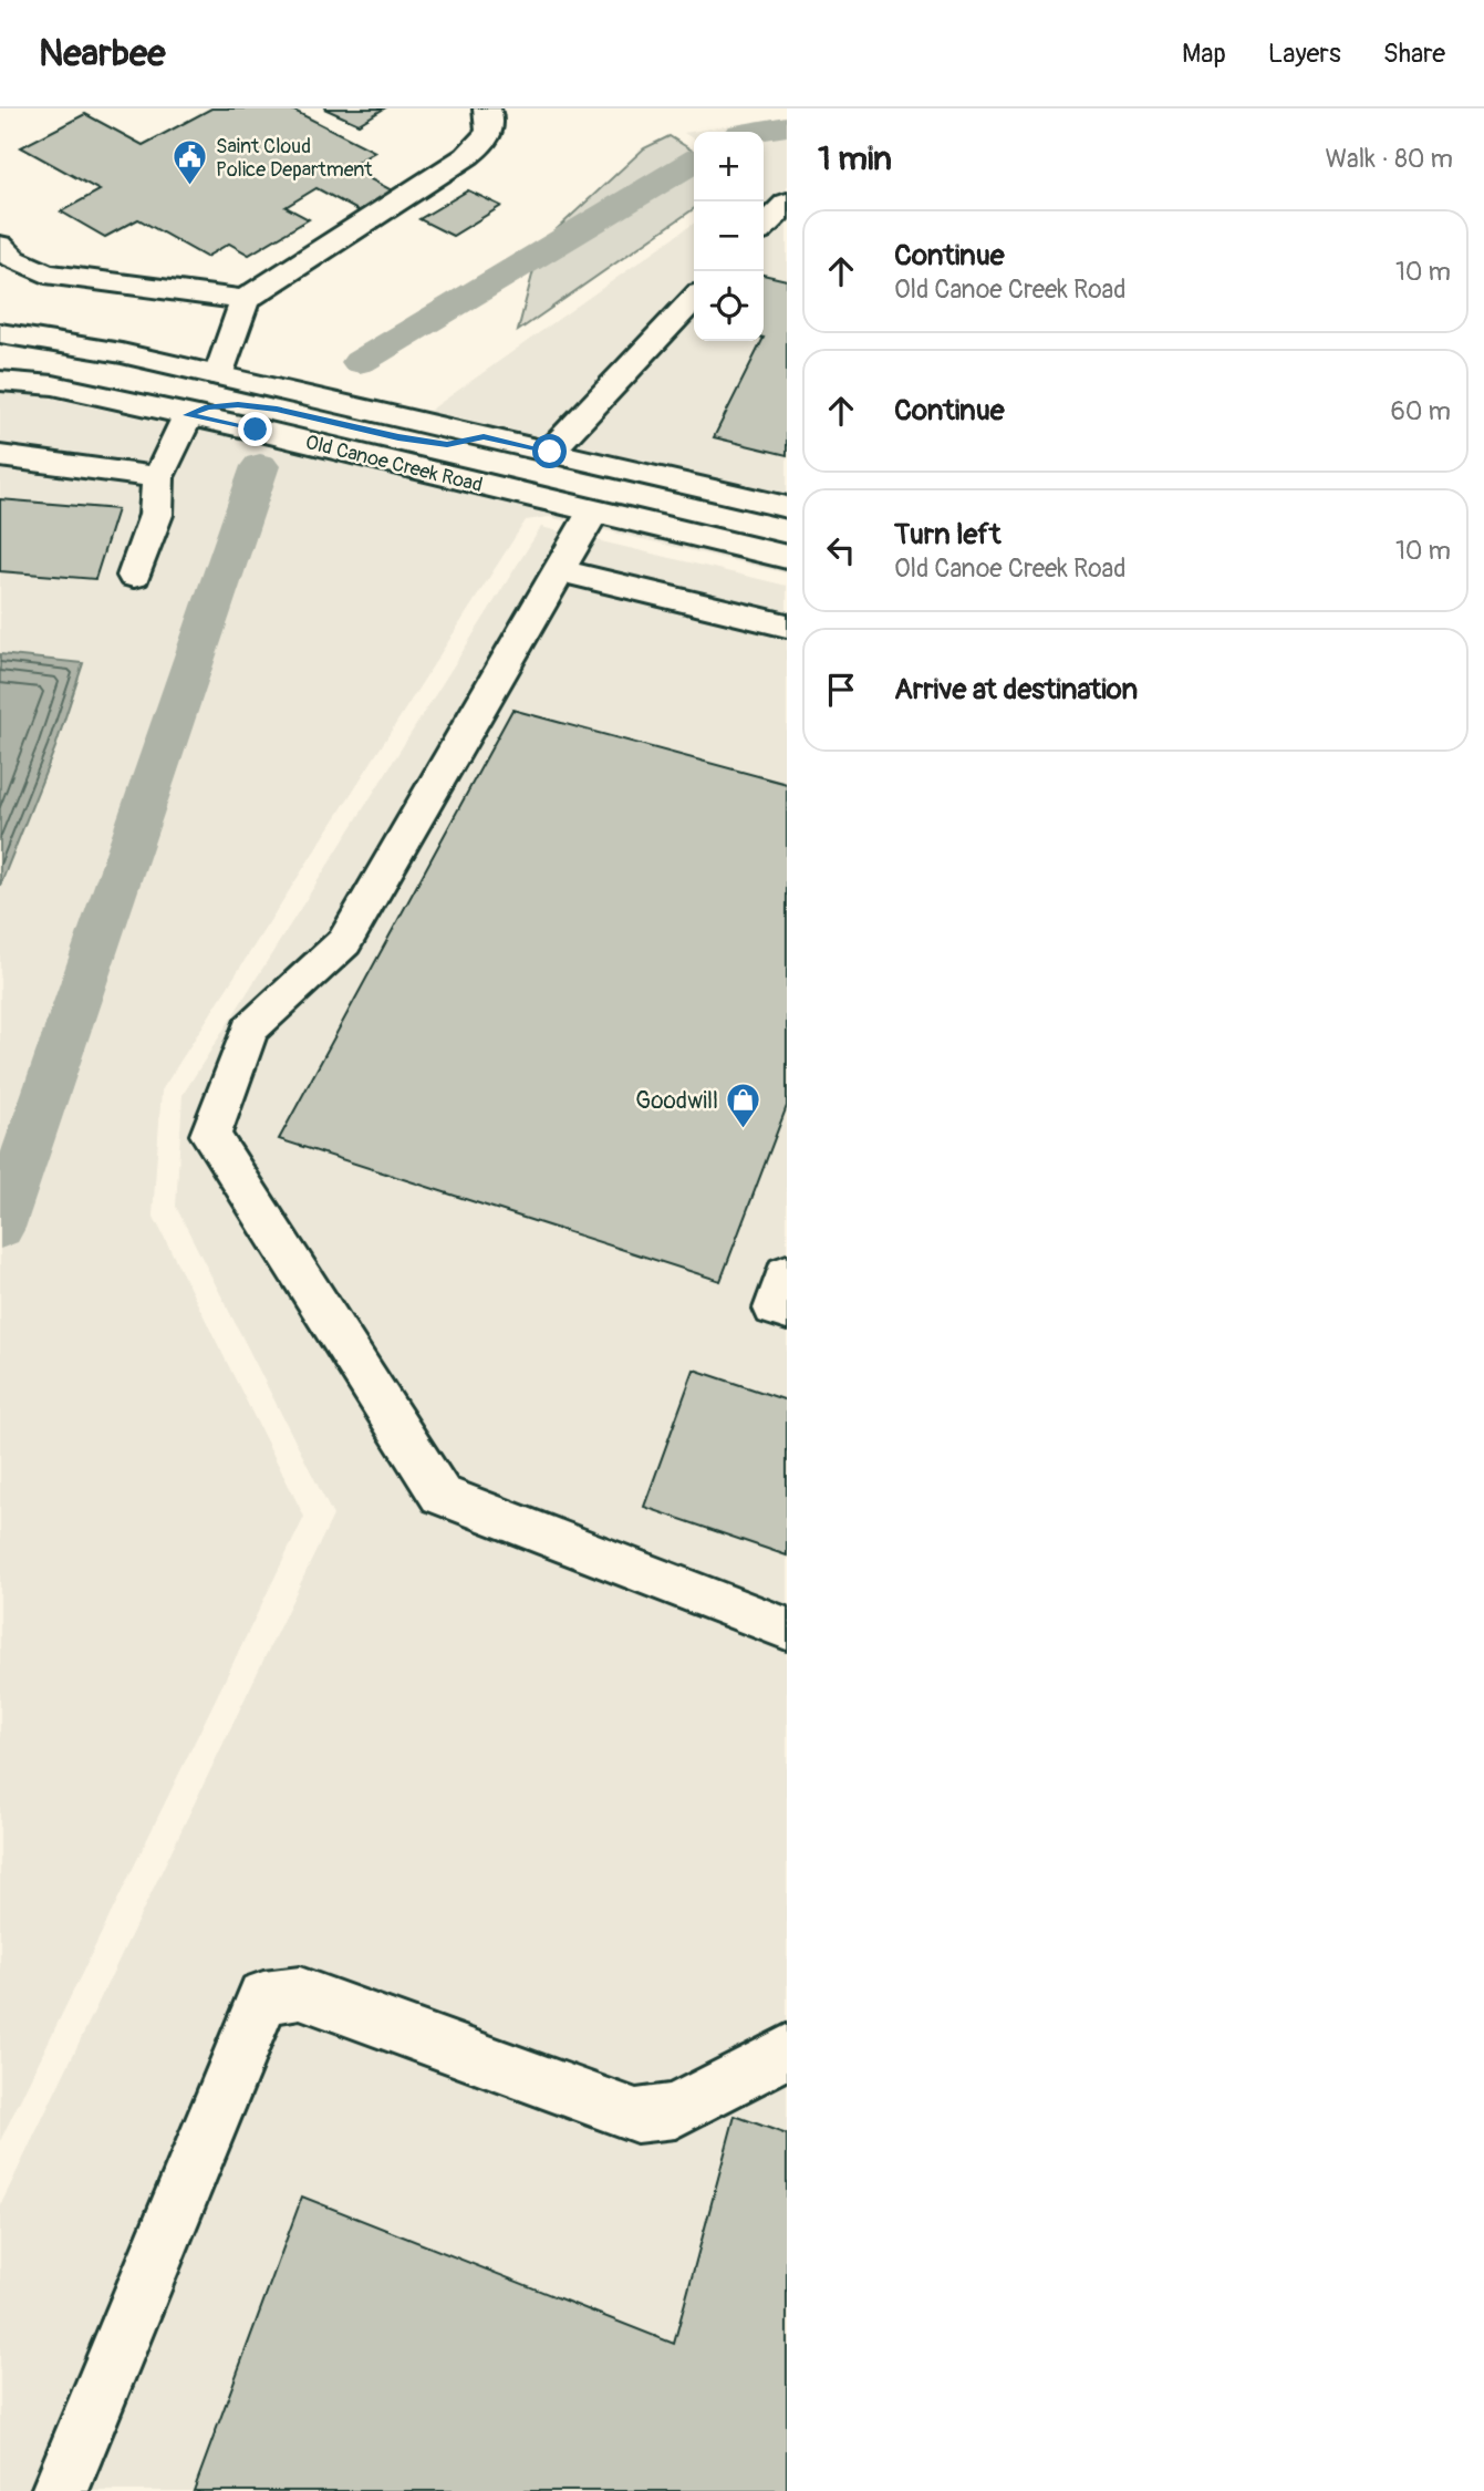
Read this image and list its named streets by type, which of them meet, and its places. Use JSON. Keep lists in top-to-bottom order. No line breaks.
{"streets":{"main road":["Old Canoe Creek Road"]},"places":{"public building":["Saint Cloud Police Department"],"shop":["Goodwill"]},"page":{"header":"Nearbee","nav":["Map","Layers","Share"],"heading":["1 min","Walk · 80 m"],"map_buttons":["+","−"],"list":[["Continue","Old Canoe Creek Road","10 m"],["Continue","60 m"],["Turn left","Old Canoe Creek Road","10 m"],"Arrive at destination"]}}
